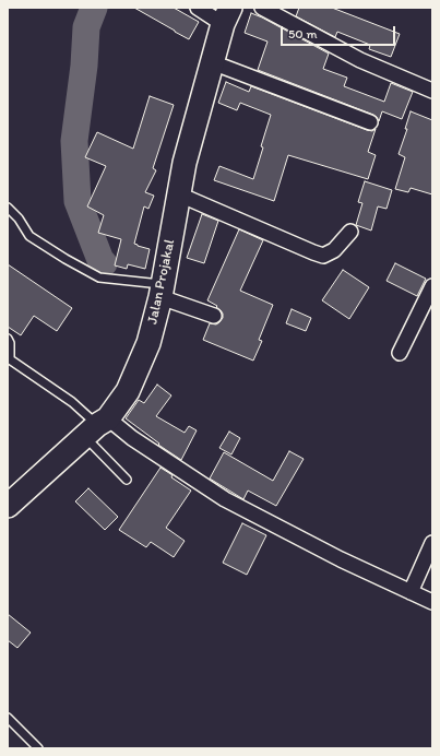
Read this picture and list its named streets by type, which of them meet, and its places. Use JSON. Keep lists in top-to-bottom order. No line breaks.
{"streets":{"main road":["Jalan Projakal"]},"scale_bar":"50 m"}
